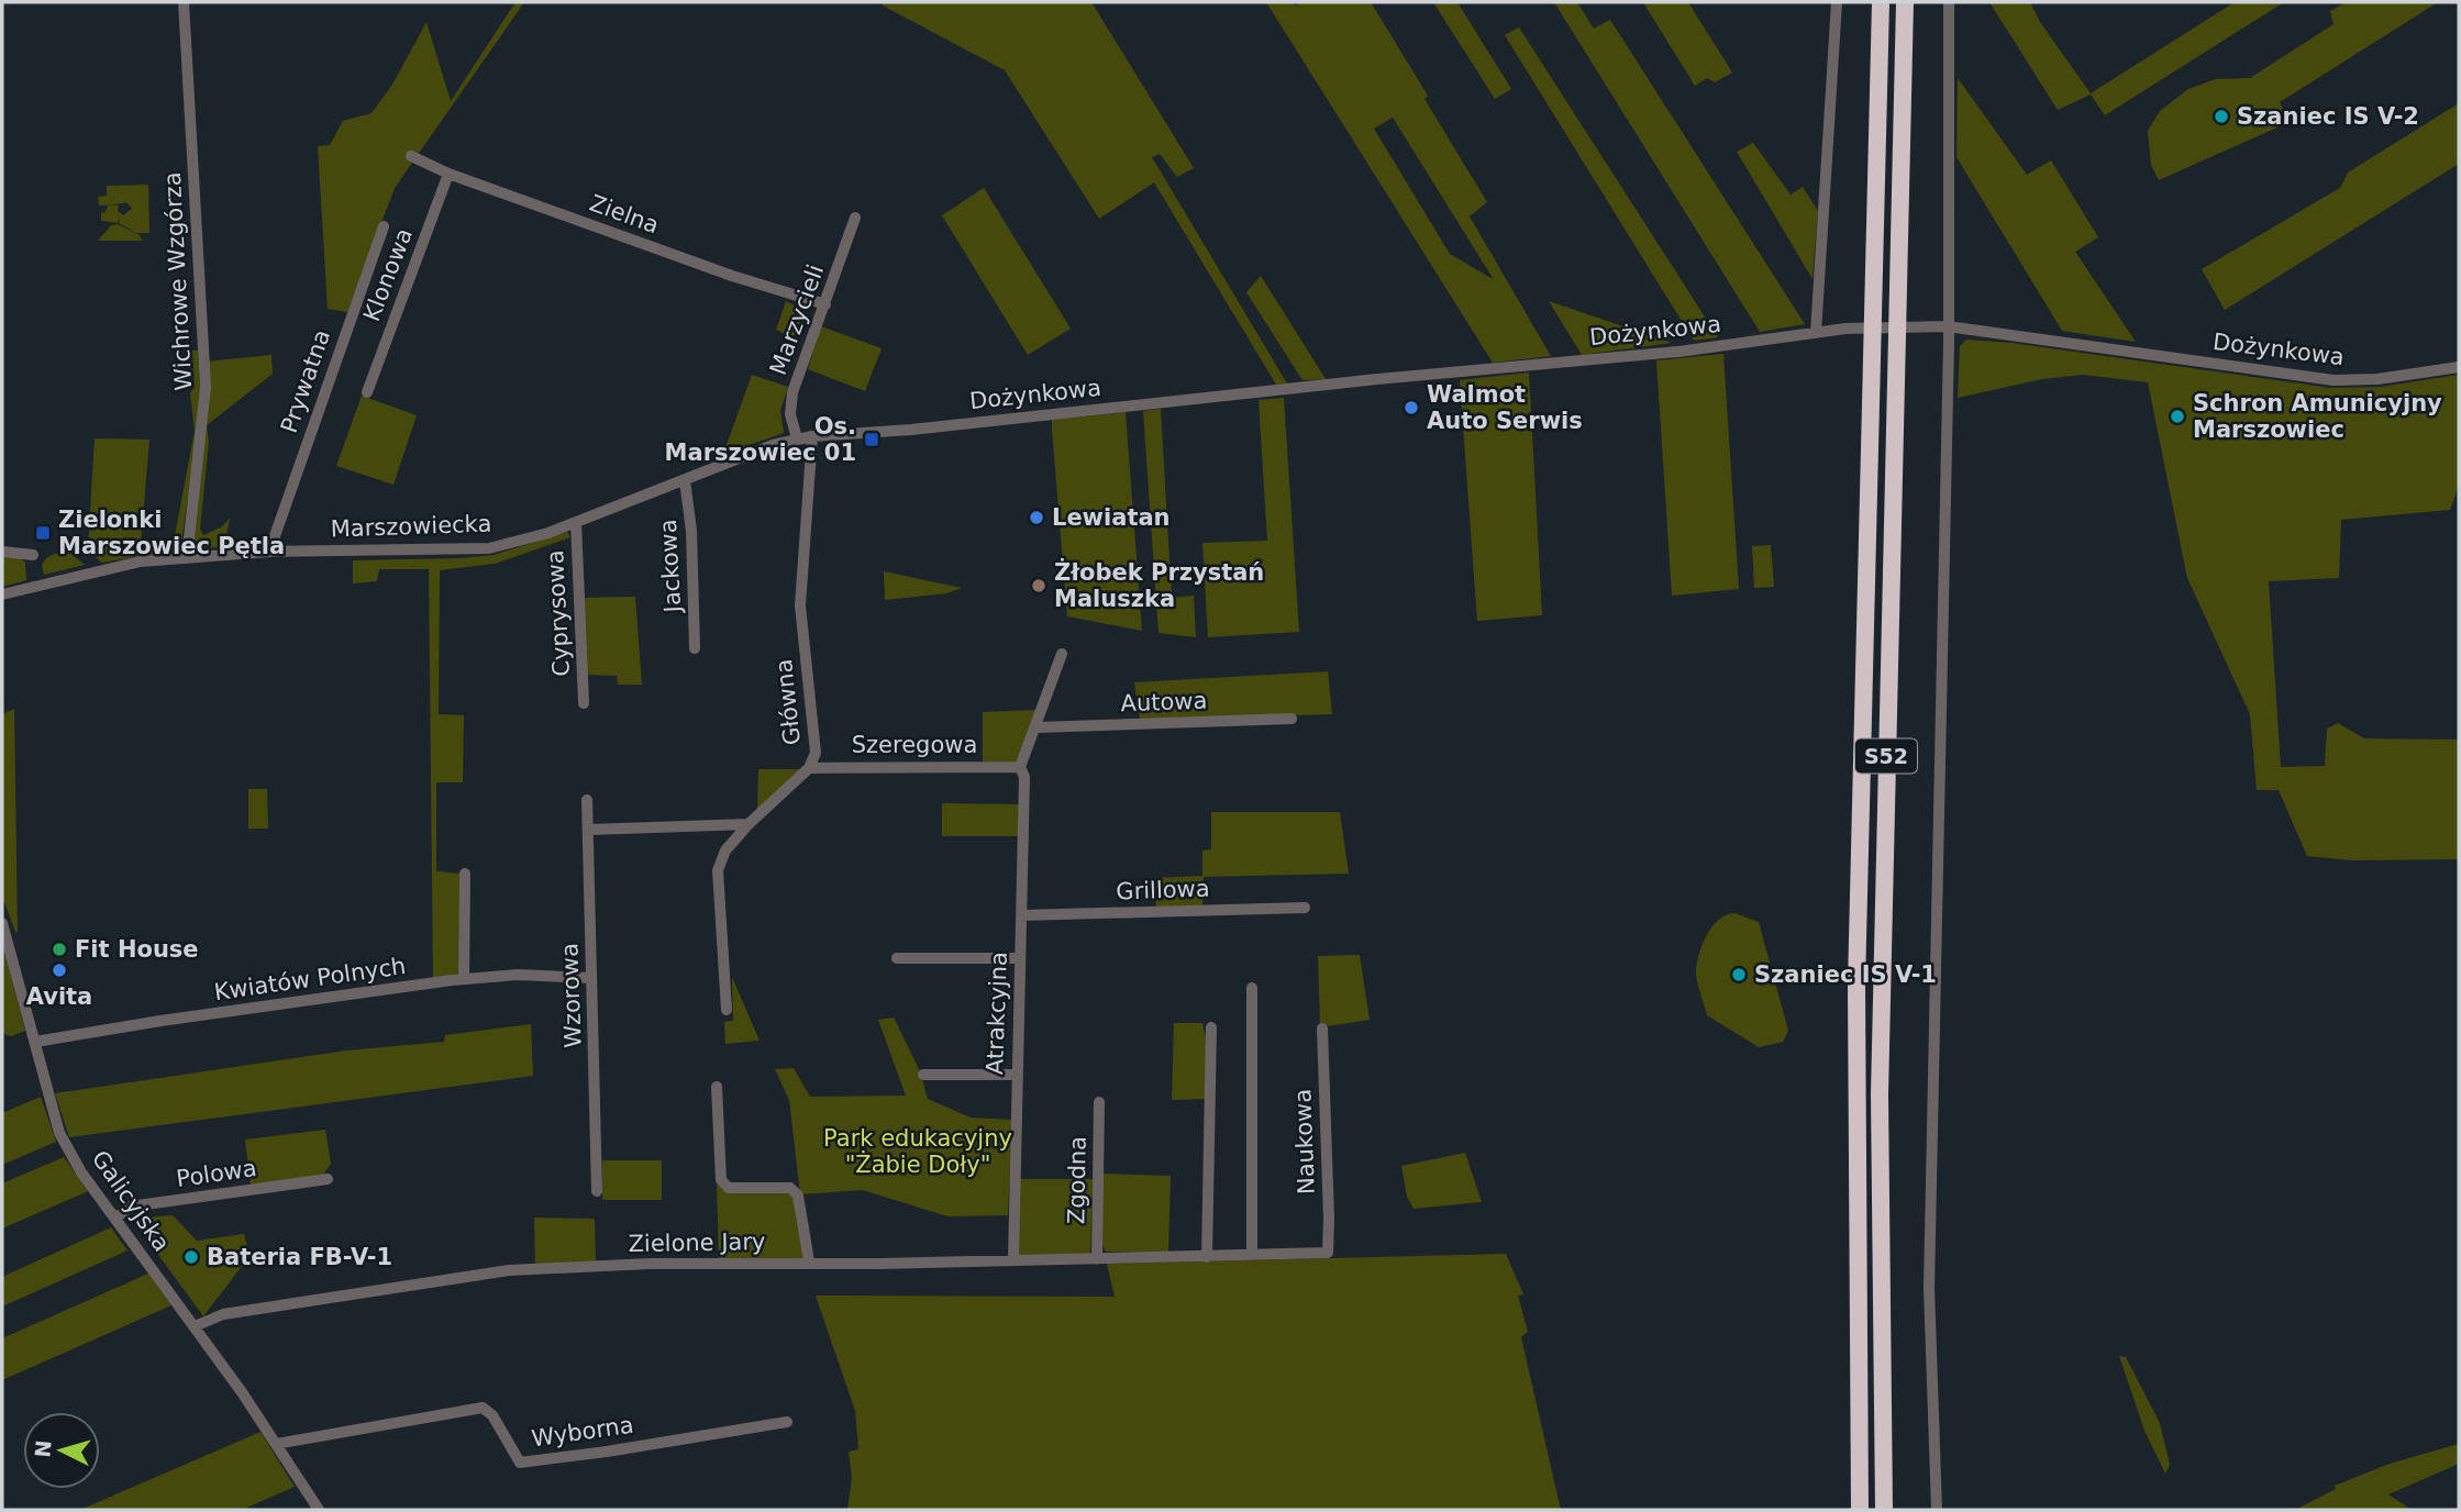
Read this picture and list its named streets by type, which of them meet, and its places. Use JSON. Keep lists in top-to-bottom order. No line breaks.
{"streets":{"highway":["S52"],"street":["Zielna","Klonowa","Wichrowe Wzgórza","Marzycieli","Dożynkowa","Prywatna","Marszowiecka","Jackowa","Cyprysowa","Główna","Autowa","Szeregowa","Grillowa","Kwiatów Polnych","Wzorowa","Atrakcyjna","Naukowa","Polowa","Zgodna","Galicyjska","Zielone Jary","Wyborna"]},"crossings":[["Zielna","Klonowa"],["Zielna","Marzycieli"],["Wichrowe Wzgórza","Marszowiecka"],["Marzycieli","Marszowiecka"],["Dożynkowa","Marszowiecka"],["Prywatna","Marszowiecka"],["Marszowiecka","Jackowa"],["Marszowiecka","Cyprysowa"],["Marszowiecka","Główna"],["Główna","Szeregowa"],["Szeregowa","Atrakcyjna"],["Grillowa","Atrakcyjna"],["Kwiatów Polnych","Wzorowa"],["Kwiatów Polnych","Galicyjska"],["Atrakcyjna","Zielone Jary"],["Naukowa","Zielone Jary"],["Polowa","Galicyjska"],["Zgodna","Zielone Jary"],["Galicyjska","Zielone Jary"],["Galicyjska","Wyborna"]],"parks":["Park edukacyjny \"Żabie Doły\""],"places":{"other":["Szaniec IS V-2","Walmot Auto Serwis","Schron Amunicyjny Marszowiec","Lewiatan","Żłobek Przystań Maluszka","Fit House","Avita","Szaniec IS V-1","Bateria FB-V-1"],"transit":["Os. Marszowiec 01","Zielonki Marszowiec Pętla"]},"north":"left"}
